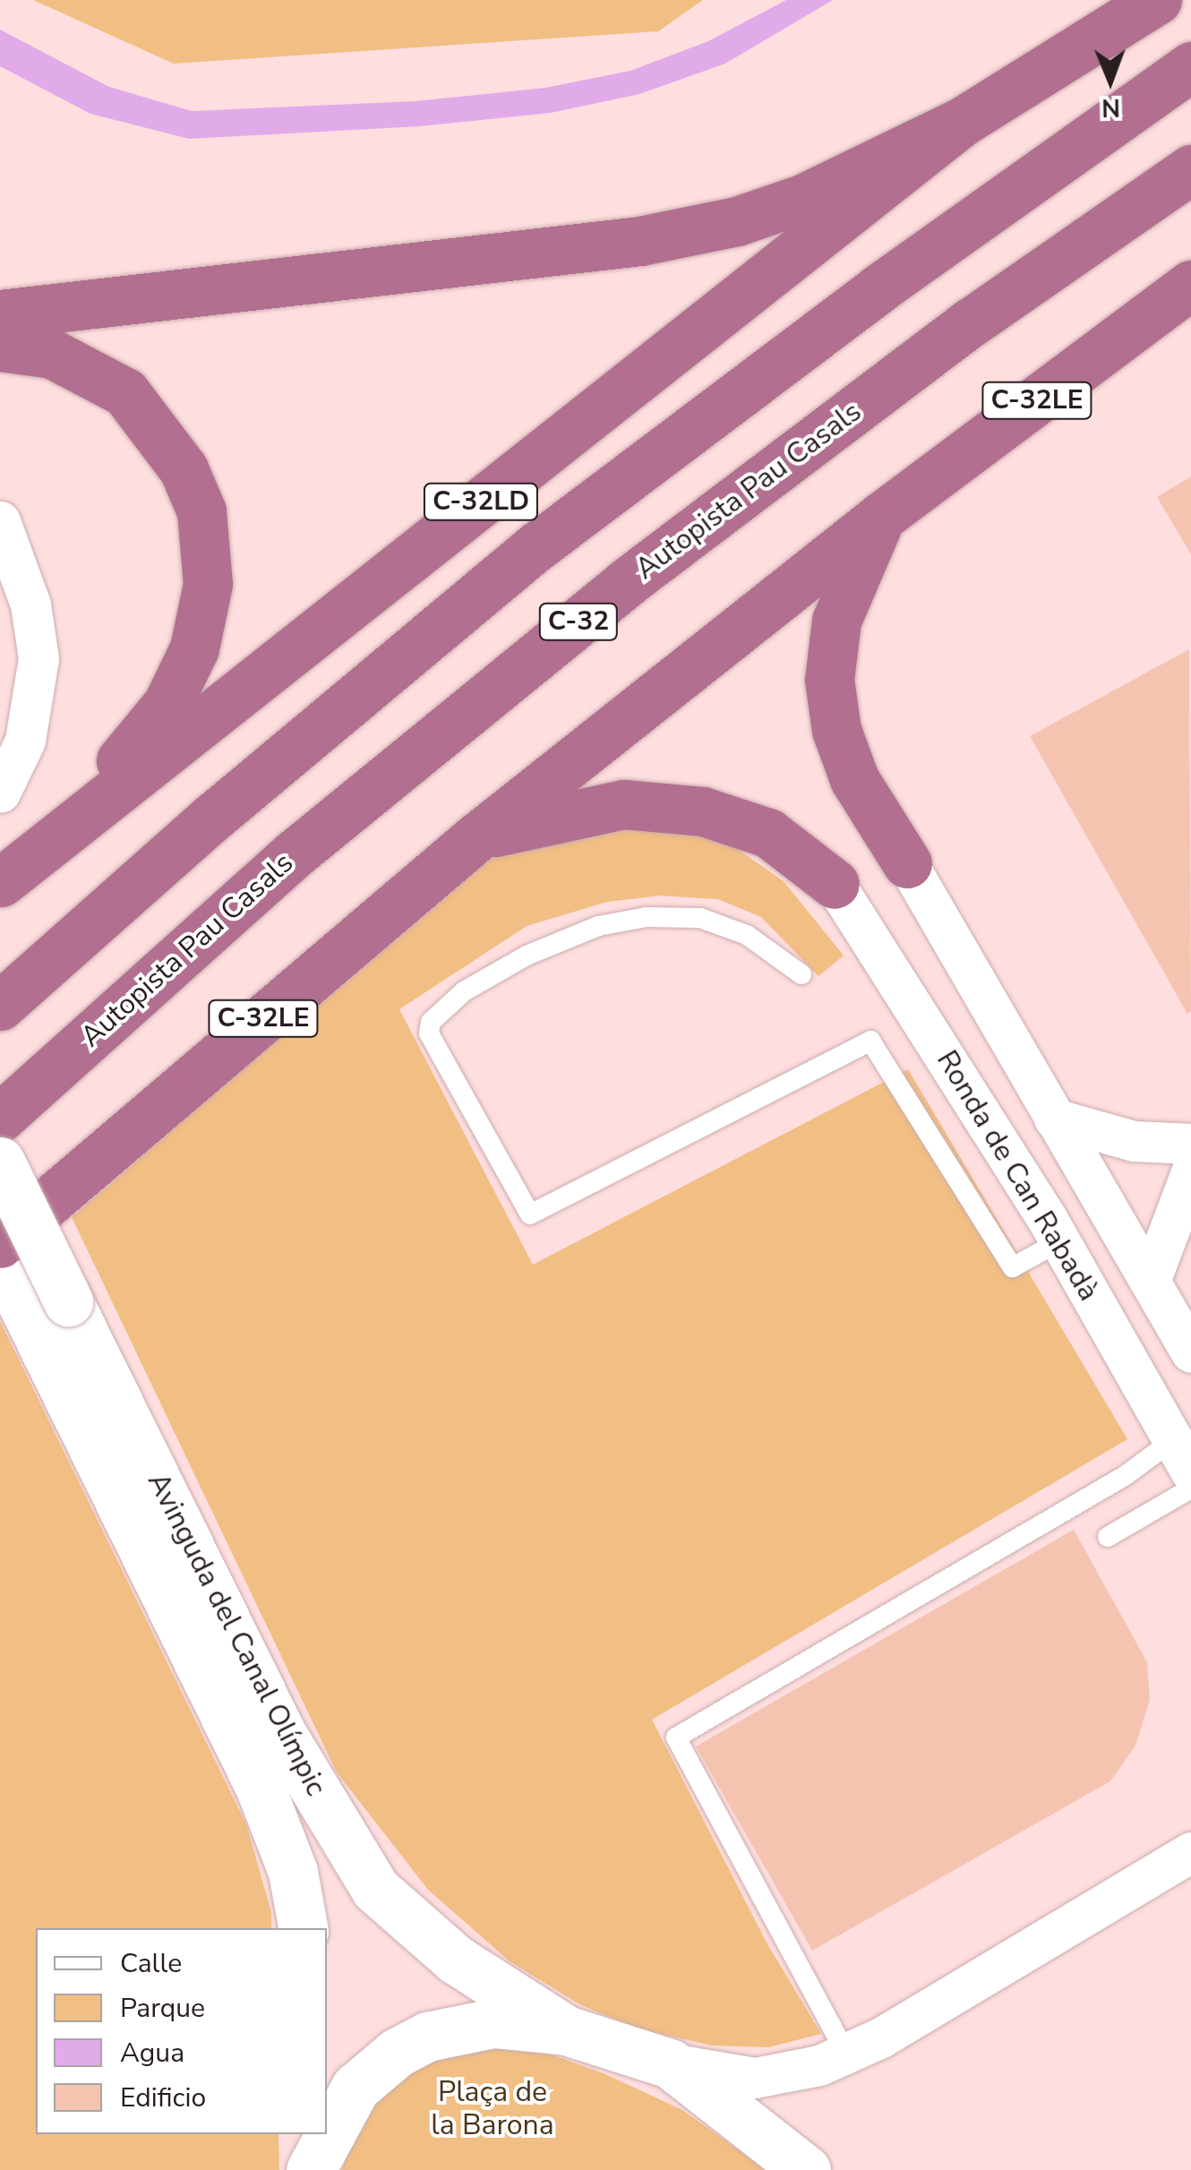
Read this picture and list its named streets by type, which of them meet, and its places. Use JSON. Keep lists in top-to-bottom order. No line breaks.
{"streets":{"highway":["C-32LE","Autopista Pau Casals","C-32LD","C-32"],"street":["Ronda de Can Rabadà","Avinguda del Canal Olímpic"]},"parks":["Plaça de la Barona"],"legend":["Calle","Parque","Agua","Edificio"],"north":"bottom"}
